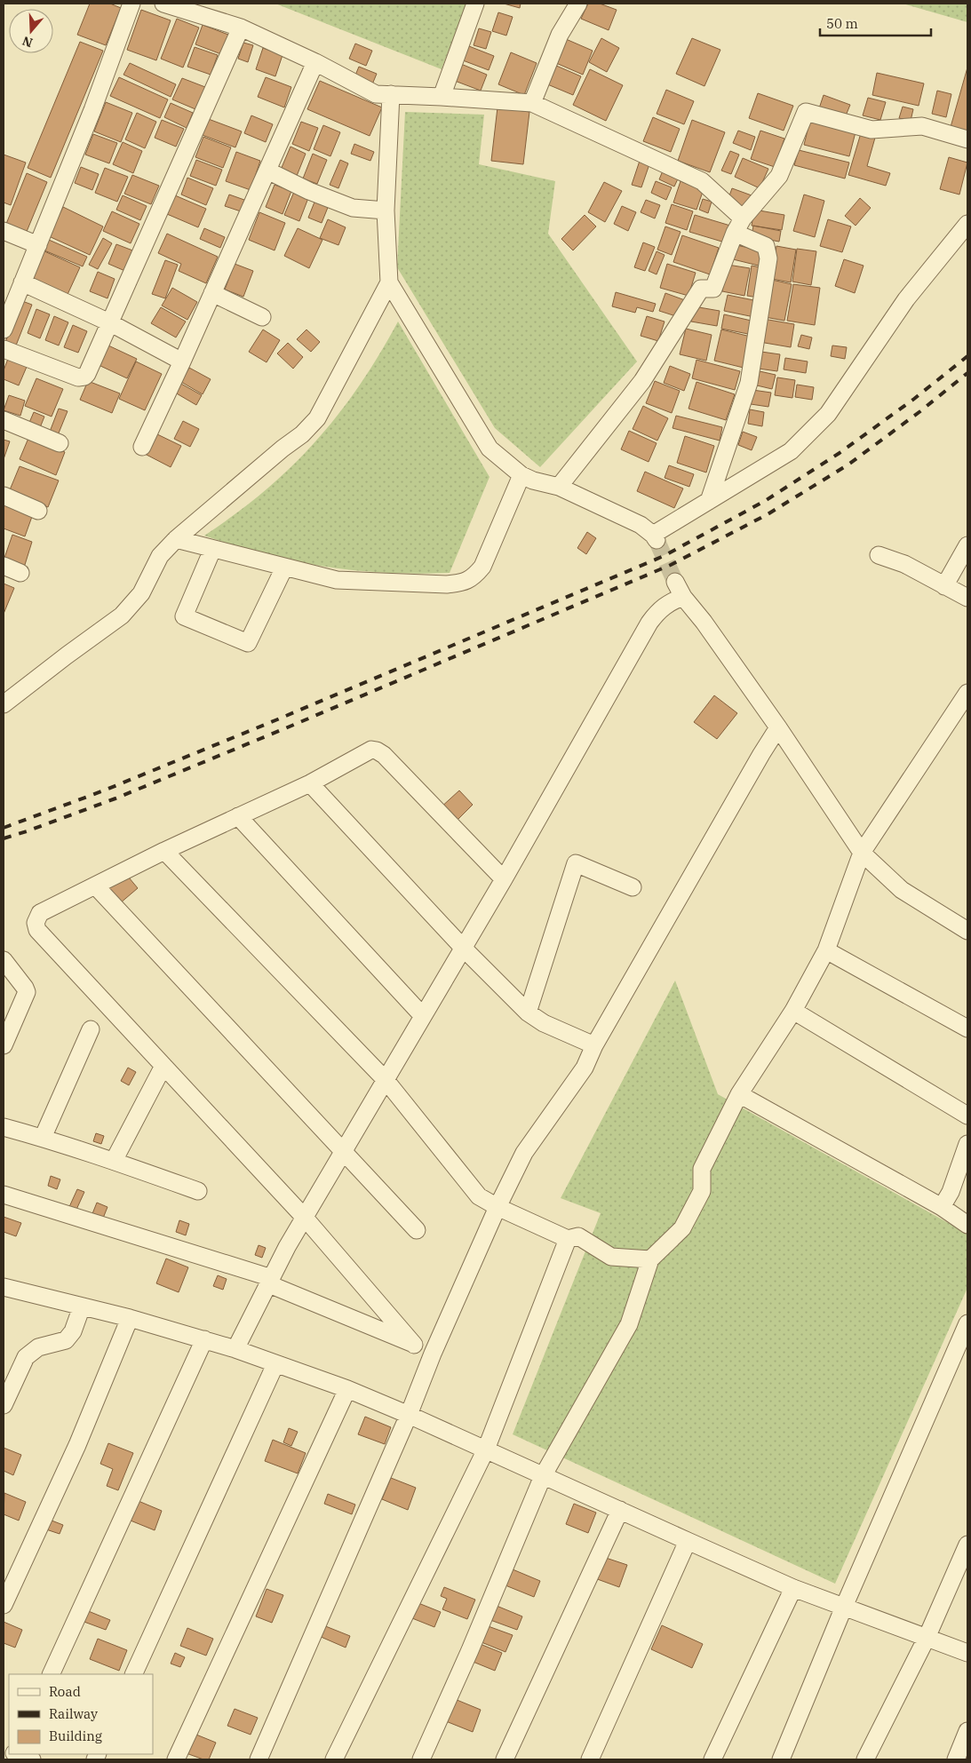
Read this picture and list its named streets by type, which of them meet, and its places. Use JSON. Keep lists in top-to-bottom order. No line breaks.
{"legend":["Road","Railway","Building"],"scale_bar":"50 m","north":"bottom"}
